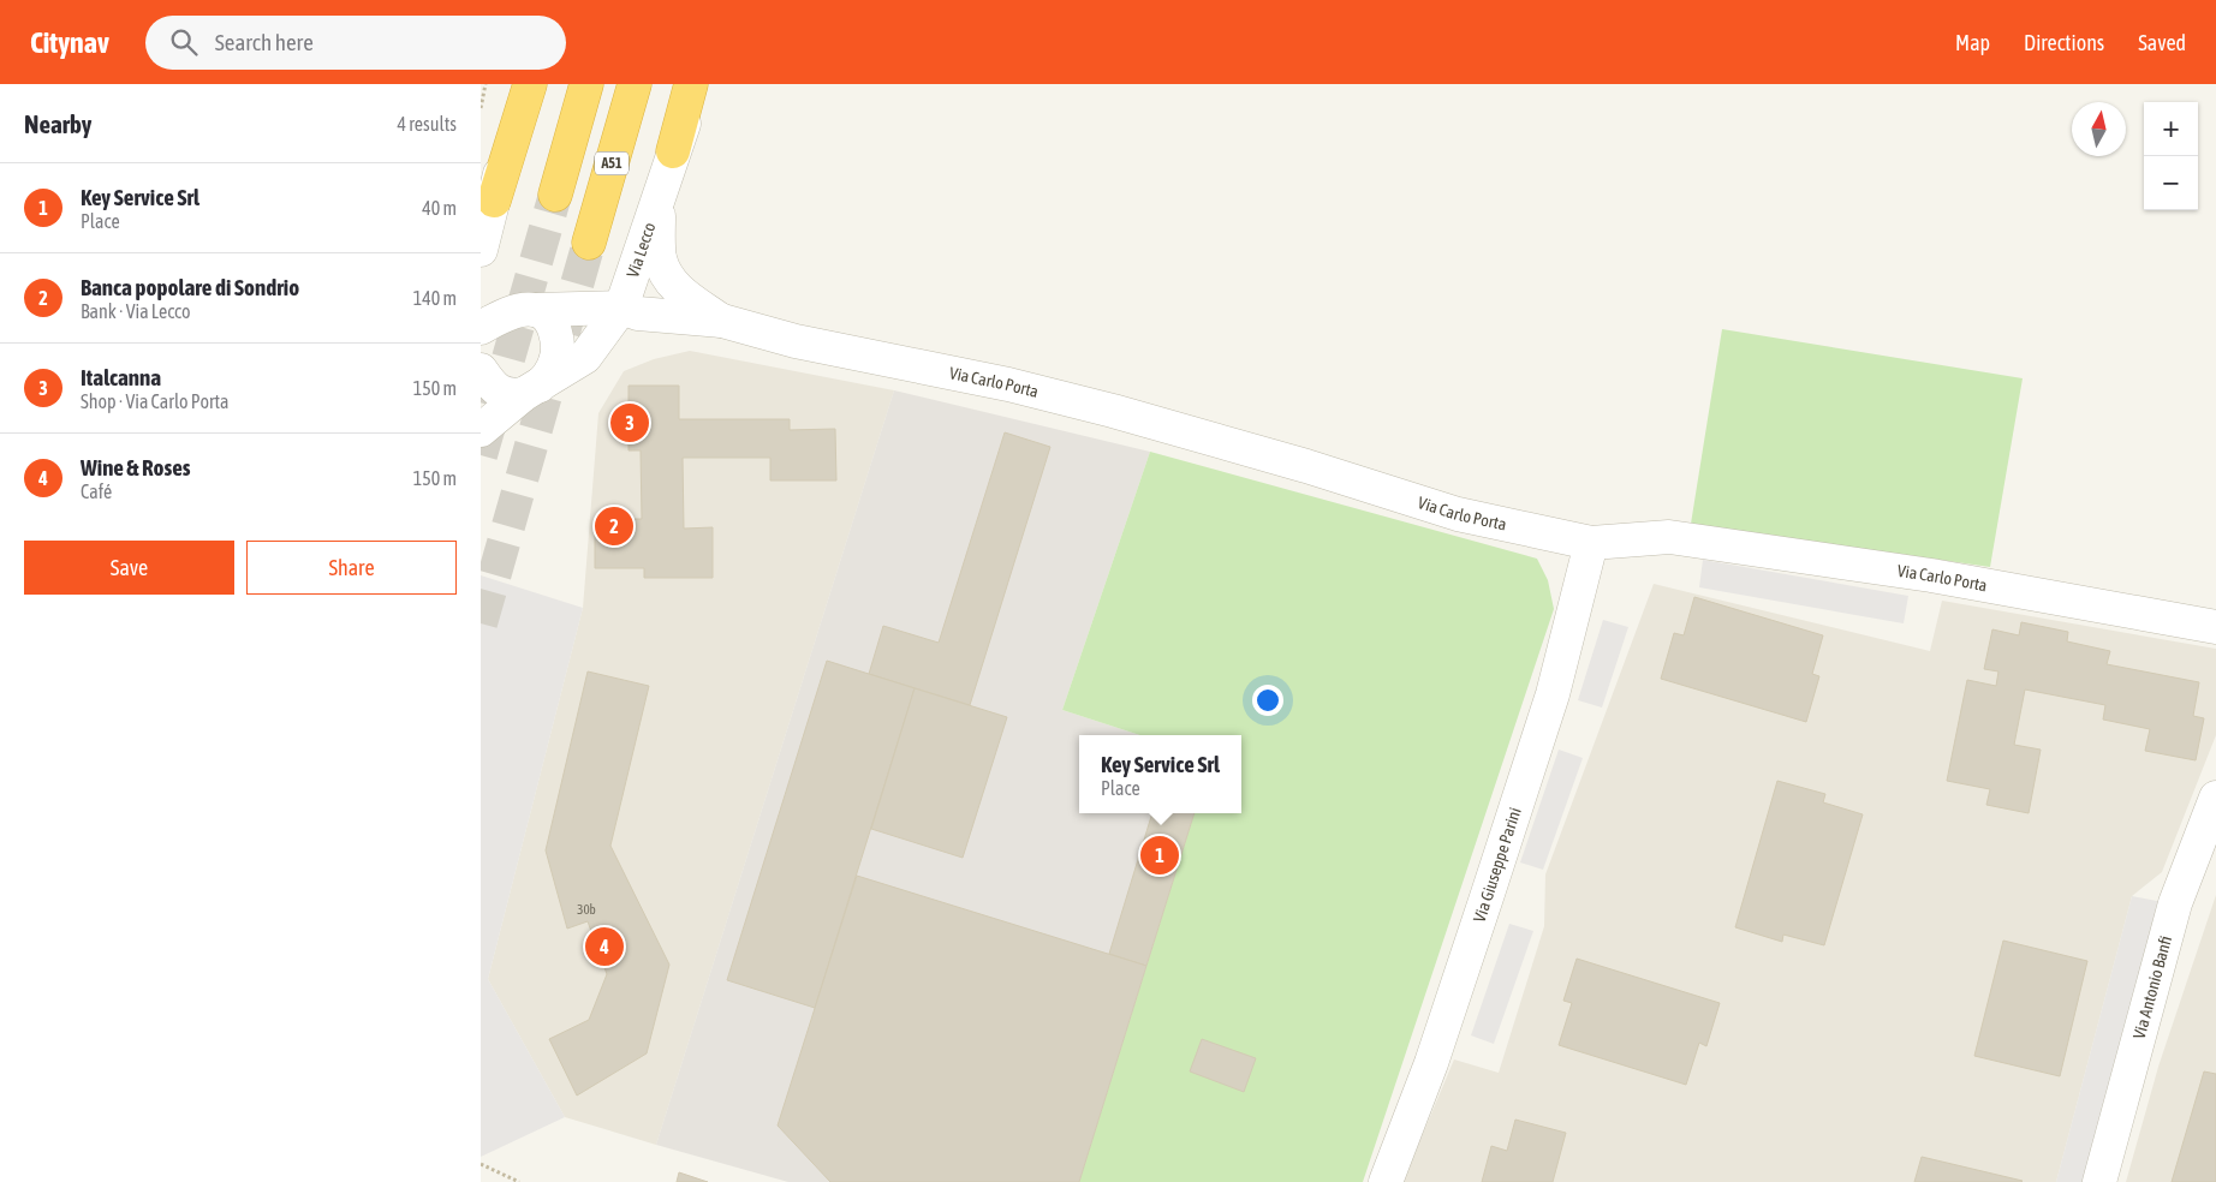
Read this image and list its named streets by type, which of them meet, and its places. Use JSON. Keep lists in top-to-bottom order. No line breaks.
{"streets":{"highway":["A51"],"street":["Via Lecco","Via Carlo Porta","Via Giuseppe Parini","Via Antonio Banfi"]},"crossings":[["Via Lecco","Via Carlo Porta"],["Via Carlo Porta","Via Giuseppe Parini"]],"house_numbers":["30b"],"north":"top","page":{"header":"Citynav","search":"Search here","nav":["Map","Directions","Saved"],"heading":["Nearby","4 results"],"map_buttons":["+","−"],"list":[{"mark":"1","name":"Key Service Srl","note":"Place","value":"40 m"},{"mark":"2","name":"Banca popolare di Sondrio","note":"Bank · Via Lecco","value":"140 m"},{"mark":"3","name":"Italcanna","note":"Shop · Via Carlo Porta","value":"150 m"},{"mark":"4","name":"Wine & Roses","note":"Café","value":"150 m"}],"pins":["3","2","1","4"],"buttons":["Save","Share"],"popup":["Key Service Srl","Place"]}}
